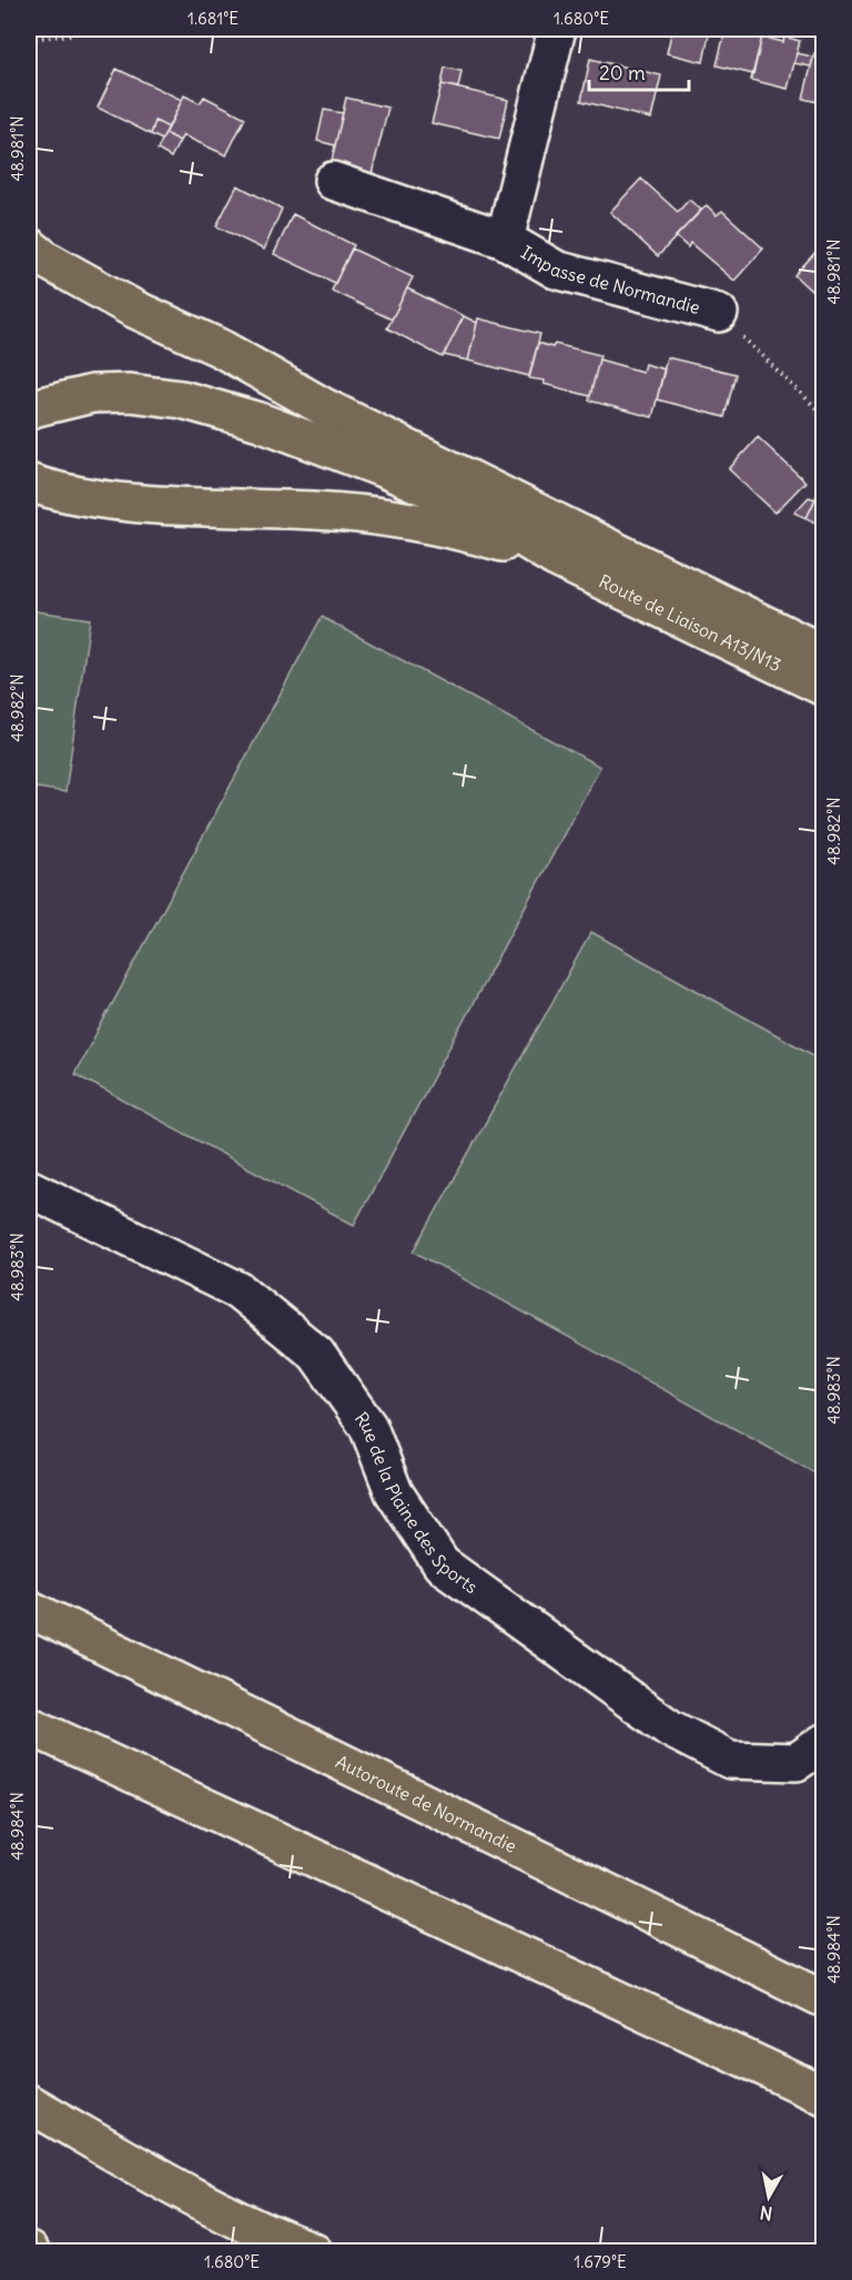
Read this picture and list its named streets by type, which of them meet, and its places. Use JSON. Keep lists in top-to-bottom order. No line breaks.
{"streets":{"main road":["Route de Liaison A13/N13","Autoroute de Normandie"],"street":["Impasse de Normandie","Rue de la Plaine des Sports"]},"scale_bar":"20 m","north":"bottom","coordinates":["1.681°E","1.680°E","48.981°N","48.982°N","48.983°N","48.984°N","1.679°E"]}
